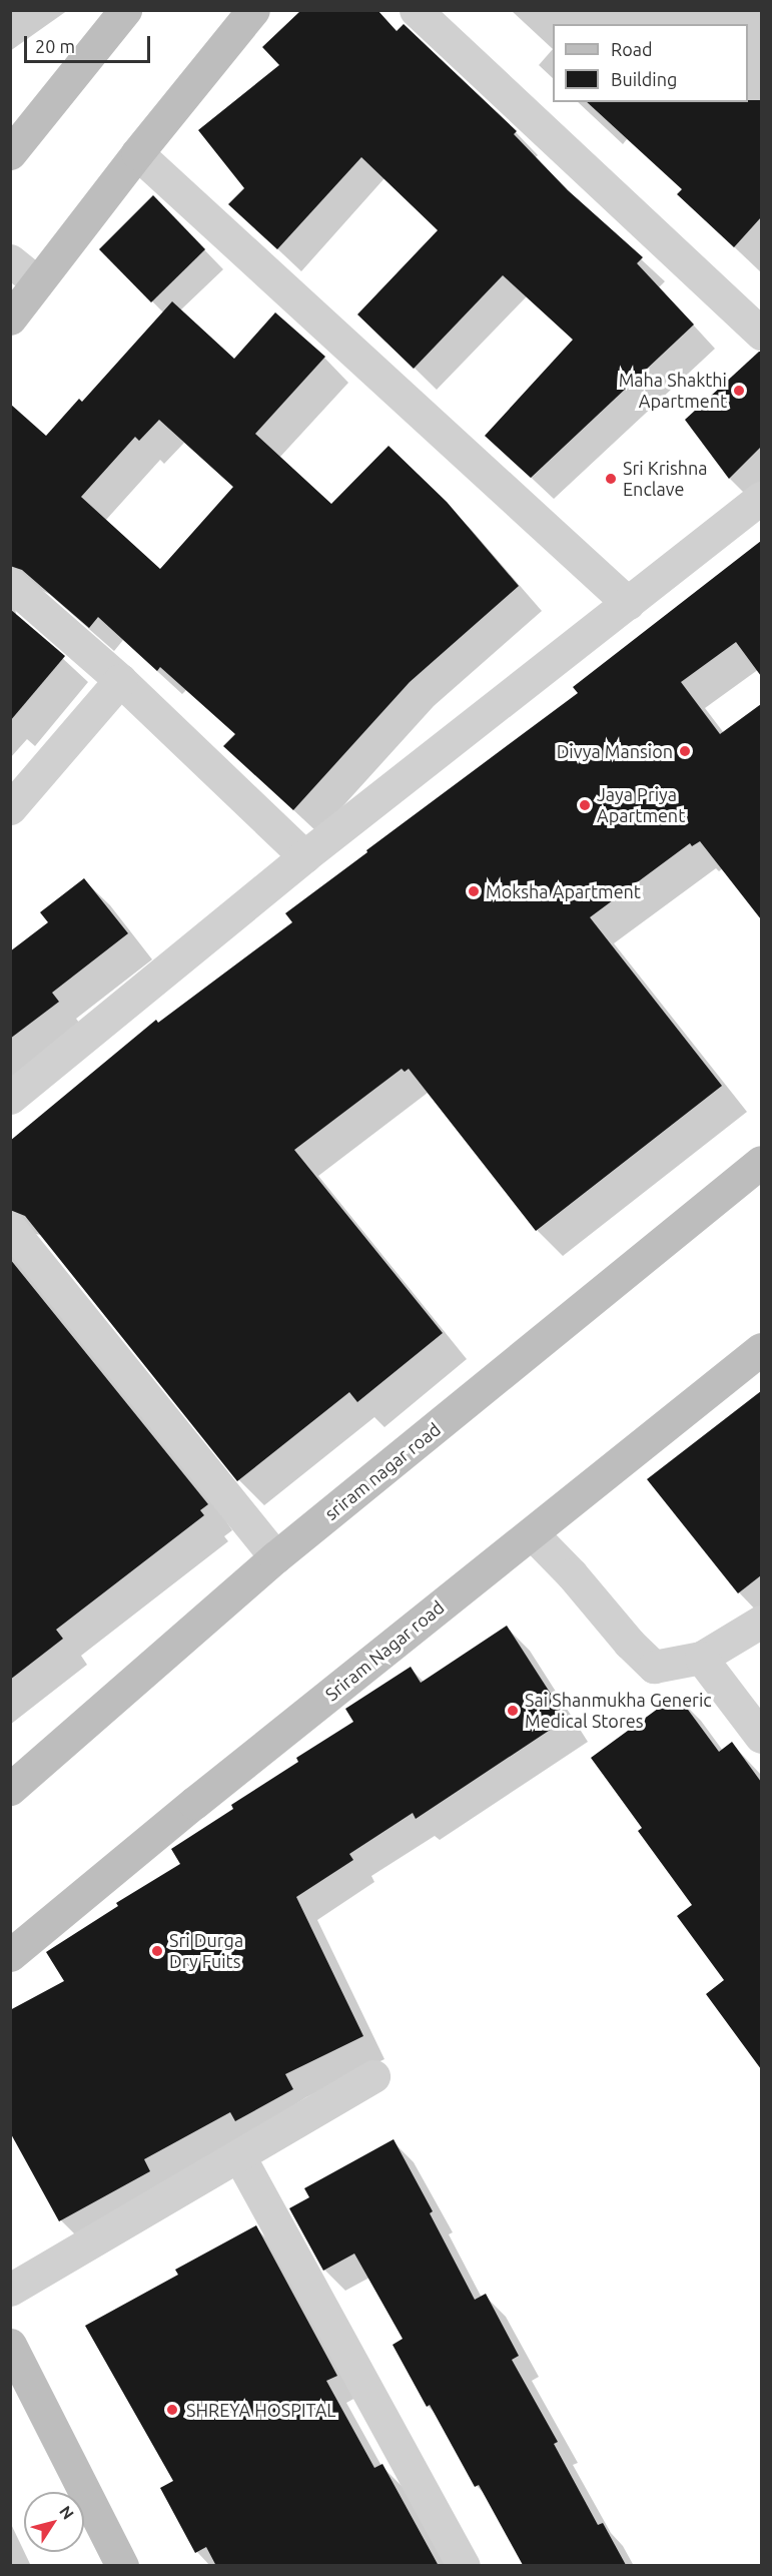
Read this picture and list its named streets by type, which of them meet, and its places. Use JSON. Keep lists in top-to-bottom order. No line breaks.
{"streets":{"main road":["sriram nagar road","Sriram Nagar road"]},"places":["Maha Shakthi Apartment","Sri Krishna Enclave","Divya Mansion","Jaya Priya Apartment","Moksha Apartment","Sai Shanmukha Generic Medical Stores","Sri Durga Dry Fuits","SHREYA HOSPITAL"],"legend":["Road","Building"],"scale_bar":"20 m","north":"top right"}
